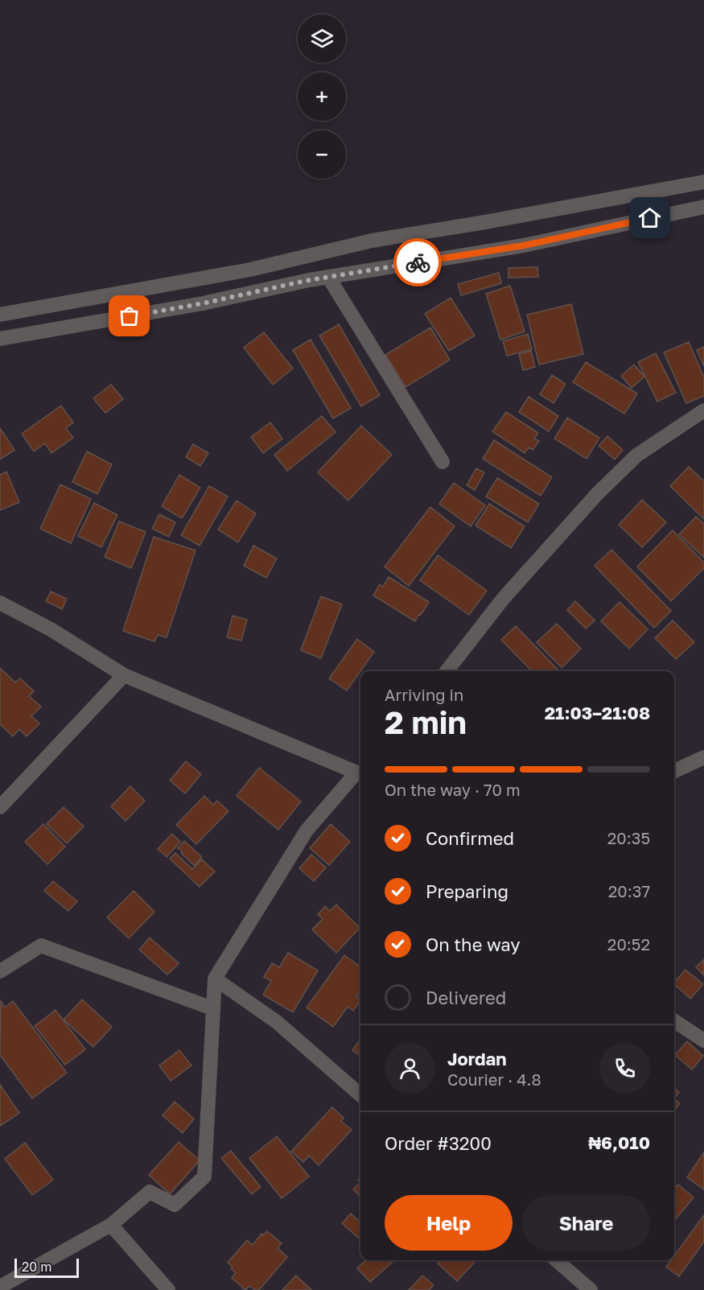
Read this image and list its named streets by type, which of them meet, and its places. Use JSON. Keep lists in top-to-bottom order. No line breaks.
{"scale_bar":"20 m","page":{"map_buttons":["+","−"],"heading":["2 min","Arriving in","21:03–21:08"],"panel":["Jordan","Courier · 4.8","Order #3200","₦6,010"],"bar":"On the way · 70 m","list":[["Confirmed","20:35"],["Preparing","20:37"],["On the way","20:52"],"Delivered"],"buttons":["Help","Share"],"scale":"20 m"}}
